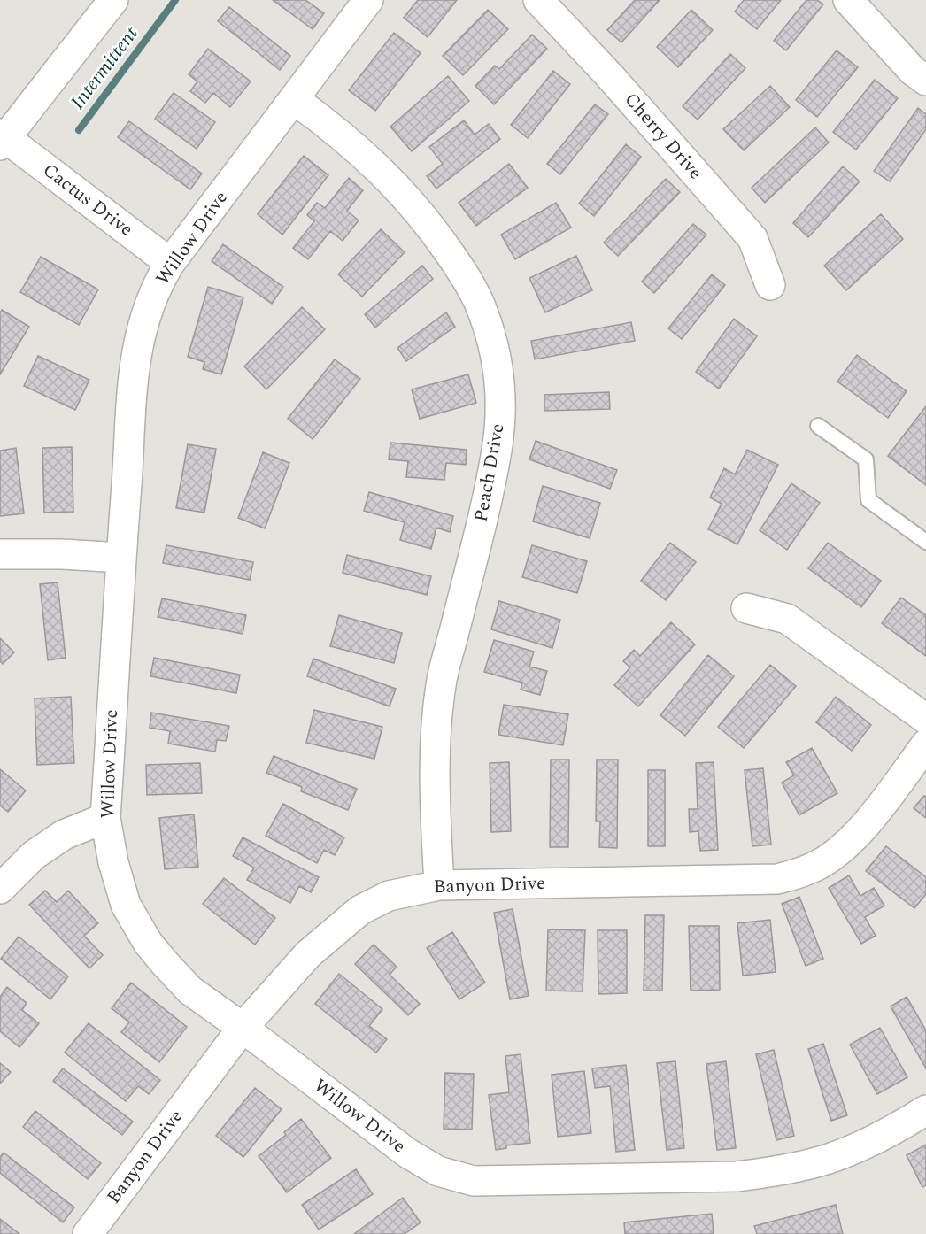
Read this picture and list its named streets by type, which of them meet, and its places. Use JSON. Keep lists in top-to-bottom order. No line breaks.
{"streets":{"street":["Cherry Drive","Cactus Drive","Willow Drive","Peach Drive","Banyon Drive"]},"crossings":[["Cactus Drive","Willow Drive"],["Willow Drive","Peach Drive"],["Willow Drive","Banyon Drive"],["Peach Drive","Banyon Drive"]],"water":["Intermittent"]}
